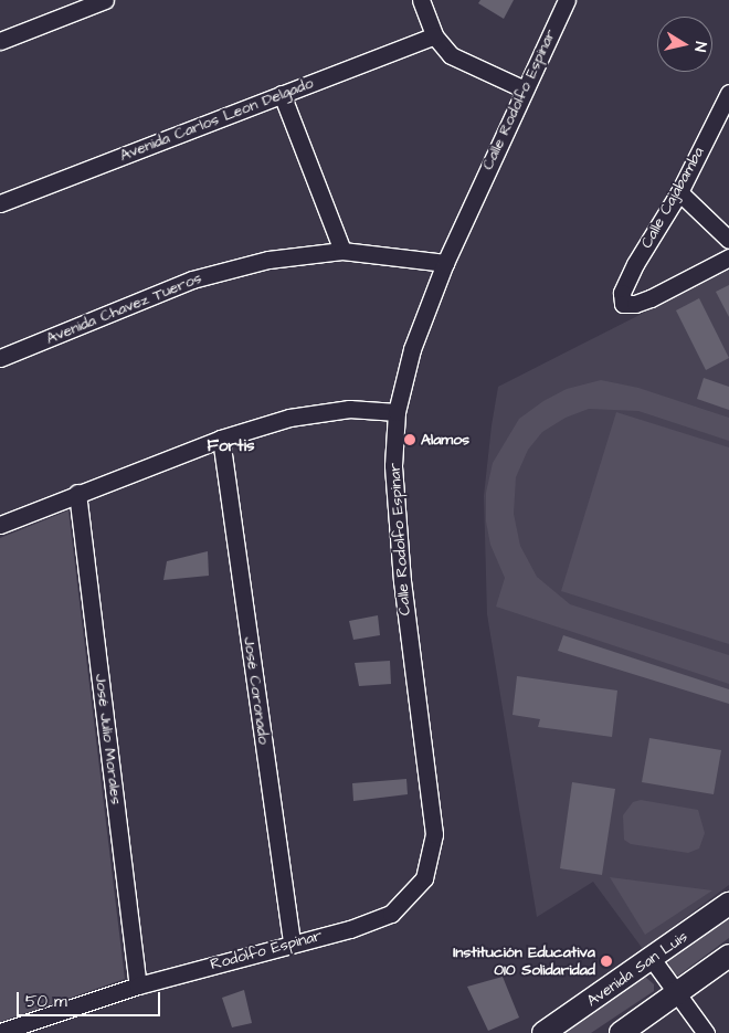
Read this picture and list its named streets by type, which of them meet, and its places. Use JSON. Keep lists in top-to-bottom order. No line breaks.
{"streets":{"main road":["Avenida San Luis"],"street":["Calle Rodolfo Espinar","Avenida Carlos Leon Delgado","Calle Cajabamba","Avenida Chavez Tueros","José Coronado","José Julio Morales","Rodolfo Espinar"]},"crossings":[["Calle Rodolfo Espinar","Avenida Chavez Tueros"],["Calle Rodolfo Espinar","Rodolfo Espinar"],["José Coronado","Rodolfo Espinar"],["José Julio Morales","Rodolfo Espinar"]],"districts":["Fortis"],"places":["Alamos","Institución Educativa 010 Solidaridad"],"scale_bar":"50 m","north":"right"}
